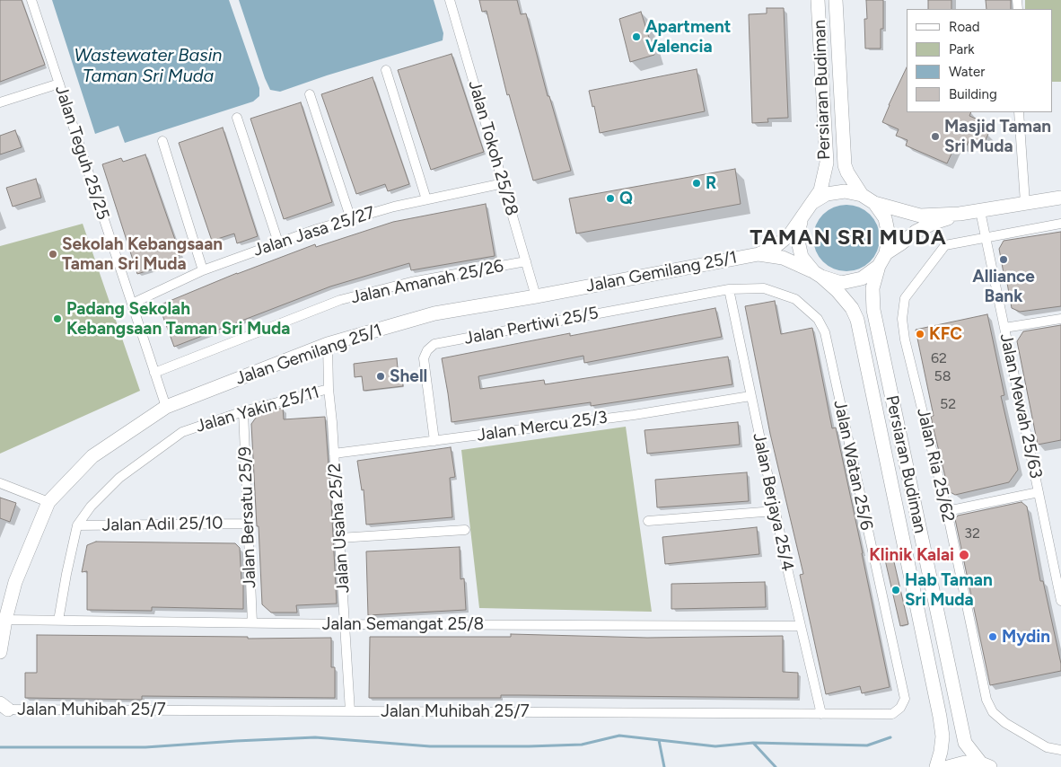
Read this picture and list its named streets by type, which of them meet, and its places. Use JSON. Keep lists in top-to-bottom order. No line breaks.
{"streets":{"main road":["Persiaran Budiman","Jalan Gemilang 25/1"],"street":["Jalan Tokoh 25/28","Jalan Teguh 25/25","Jalan Jasa 25/27","Jalan Amanah 25/26","Jalan Pertiwi 25/5","Jalan Mewah 25/63","Jalan Yakin 25/11","Jalan Mercu 25/3","Jalan Watan 25/6","Jalan Ria 25/62","Jalan Berjaya 25/4","Jalan Bersatu 25/9","Jalan Adil 25/10","Jalan Usaha 25/2","Jalan Semangat 25/8","Jalan Muhibah 25/7"]},"crossings":[["Persiaran Budiman","Jalan Gemilang 25/1"],["Jalan Tokoh 25/28","Jalan Jasa 25/27"],["Jalan Tokoh 25/28","Jalan Gemilang 25/1"],["Jalan Tokoh 25/28","Jalan Amanah 25/26"],["Jalan Teguh 25/25","Jalan Jasa 25/27"],["Jalan Teguh 25/25","Jalan Gemilang 25/1"],["Jalan Teguh 25/25","Jalan Amanah 25/26"],["Jalan Gemilang 25/1","Jalan Usaha 25/2"],["Jalan Gemilang 25/1","Jalan Semangat 25/8"],["Jalan Pertiwi 25/5","Jalan Mercu 25/3"],["Jalan Pertiwi 25/5","Jalan Watan 25/6"],["Jalan Pertiwi 25/5","Jalan Berjaya 25/4"],["Jalan Mewah 25/63","Jalan Ria 25/62"],["Jalan Yakin 25/11","Jalan Bersatu 25/9"],["Jalan Yakin 25/11","Jalan Adil 25/10"],["Jalan Yakin 25/11","Jalan Usaha 25/2"],["Jalan Yakin 25/11","Jalan Semangat 25/8"],["Jalan Mercu 25/3","Jalan Berjaya 25/4"],["Jalan Mercu 25/3","Jalan Usaha 25/2"],["Jalan Watan 25/6","Jalan Berjaya 25/4"],["Jalan Watan 25/6","Jalan Muhibah 25/7"],["Jalan Berjaya 25/4","Jalan Semangat 25/8"],["Jalan Berjaya 25/4","Jalan Muhibah 25/7"],["Jalan Bersatu 25/9","Jalan Adil 25/10"],["Jalan Bersatu 25/9","Jalan Semangat 25/8"],["Jalan Usaha 25/2","Jalan Semangat 25/8"],["Jalan Usaha 25/2","Jalan Muhibah 25/7"]],"districts":["TAMAN SRI MUDA"],"water":["Wastewater Basin Taman Sri Muda"],"places":["Apartment Valencia","Masjid Taman Sri Muda","R","Q","Sekolah Kebangsaan Taman Sri Muda","Alliance Bank","Padang Sekolah Kebangsaan Taman Sri Muda","KFC","Shell","Klinik Kalai","Hab Taman Sri Muda","Mydin"],"house_numbers":["62","58","52","32"],"legend":["Road","Park","Water","Building"]}
